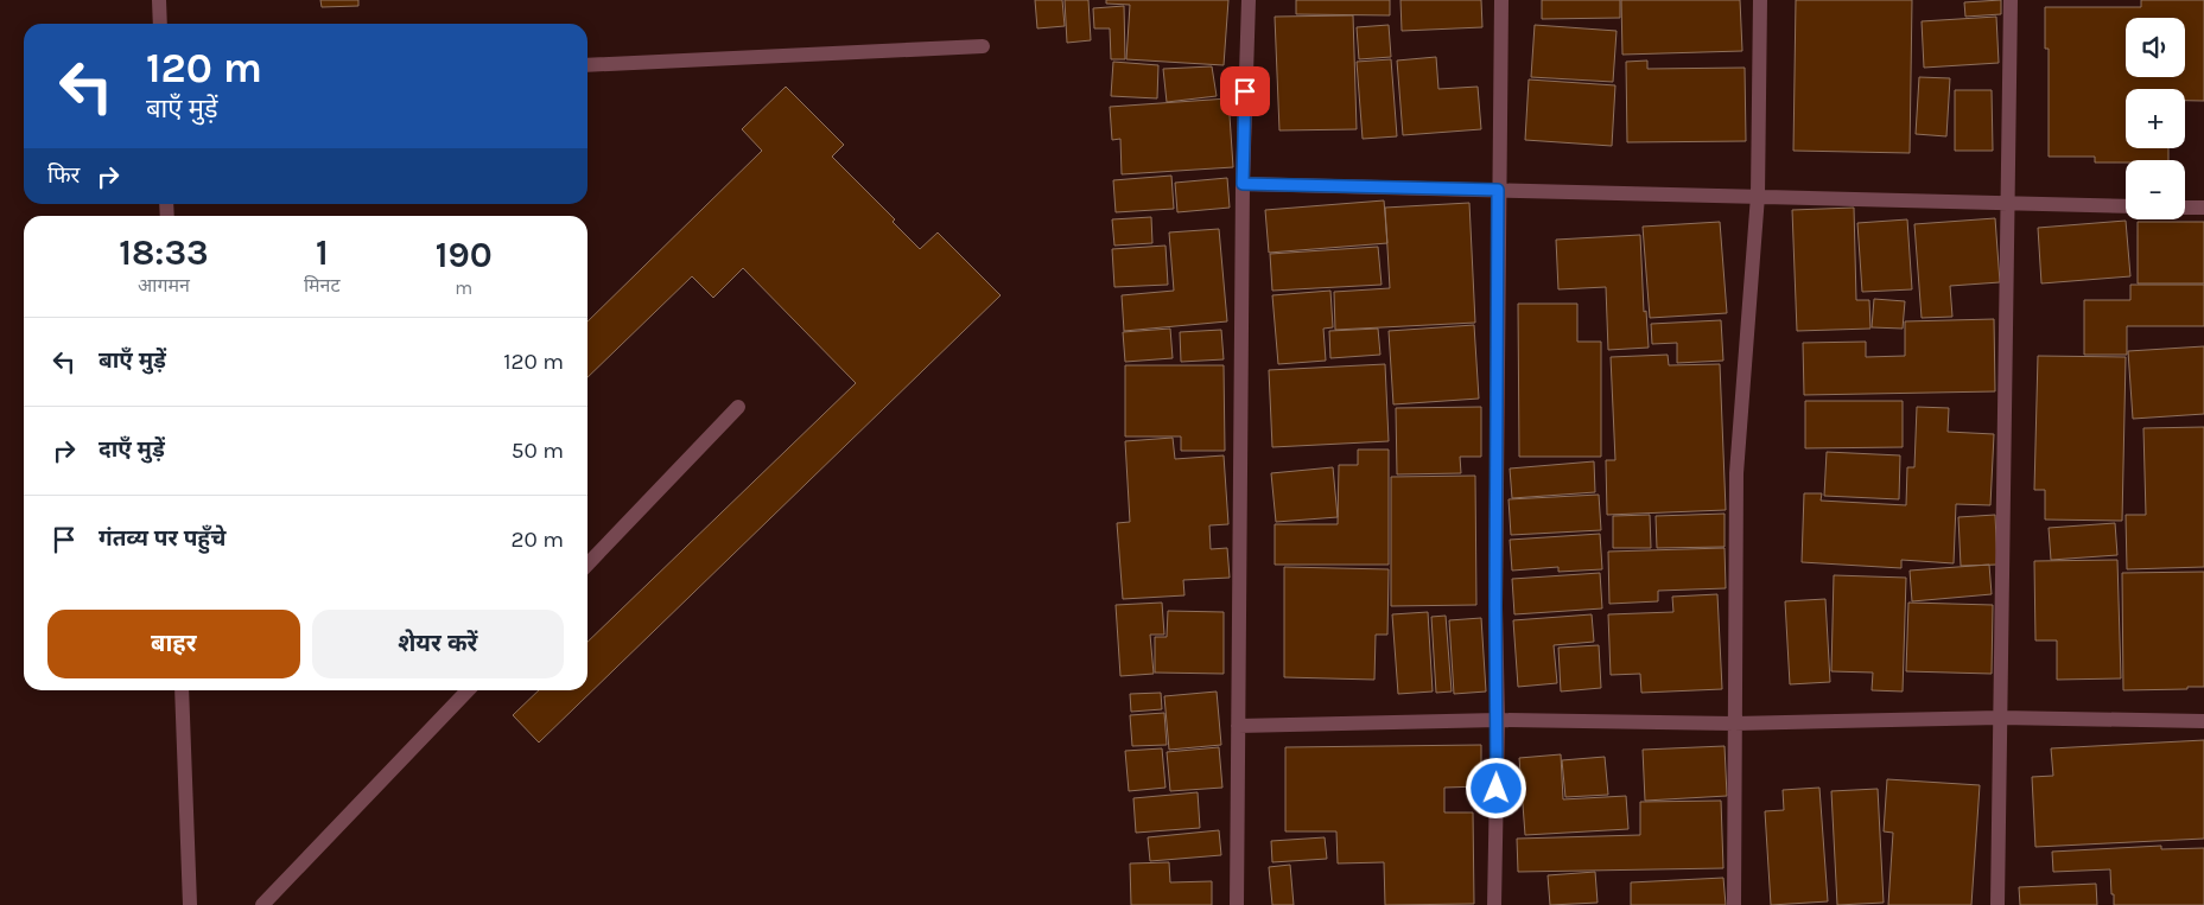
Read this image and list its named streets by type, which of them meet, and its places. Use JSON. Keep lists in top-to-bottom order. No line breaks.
{"page":{"map_buttons":["+","−"],"turn":["120 m","बाएँ मुड़ें"],"then":"फिर","eta":["18:33","आगमन","1","मिनट","190","m"],"list":[{"name":"बाएँ मुड़ें","value":"120 m"},{"name":"दाएँ मुड़ें","value":"50 m"},{"name":"गंतव्य पर पहुँचे","value":"20 m"}],"buttons":["बाहर","शेयर करें"]}}
